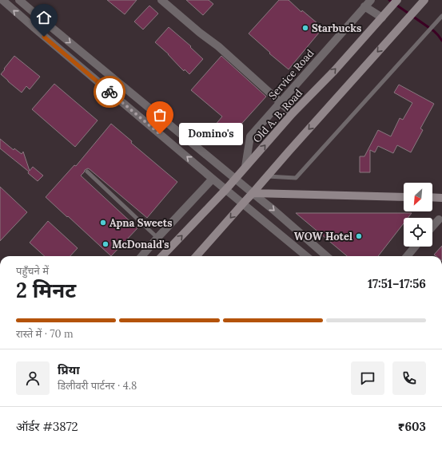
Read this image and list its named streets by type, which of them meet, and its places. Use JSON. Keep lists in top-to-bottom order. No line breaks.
{"streets":{"main road":["Old A. B. Road"],"street":["Service Road"]},"crossings":[["Service Road","Old A. B. Road"]],"places":["Starbucks","Domino's","Apna Sweets","WOW Hotel","McDonald's"],"north":"bottom left","page":{"bubble":"Domino's","heading":["2 मिनट","पहुँचने में","17:51–17:56"],"panel":["प्रिया","डिलीवरी पार्टनर · 4.8","ऑर्डर #3872","₹603"],"bar":"रास्ते में · 70 m"}}
